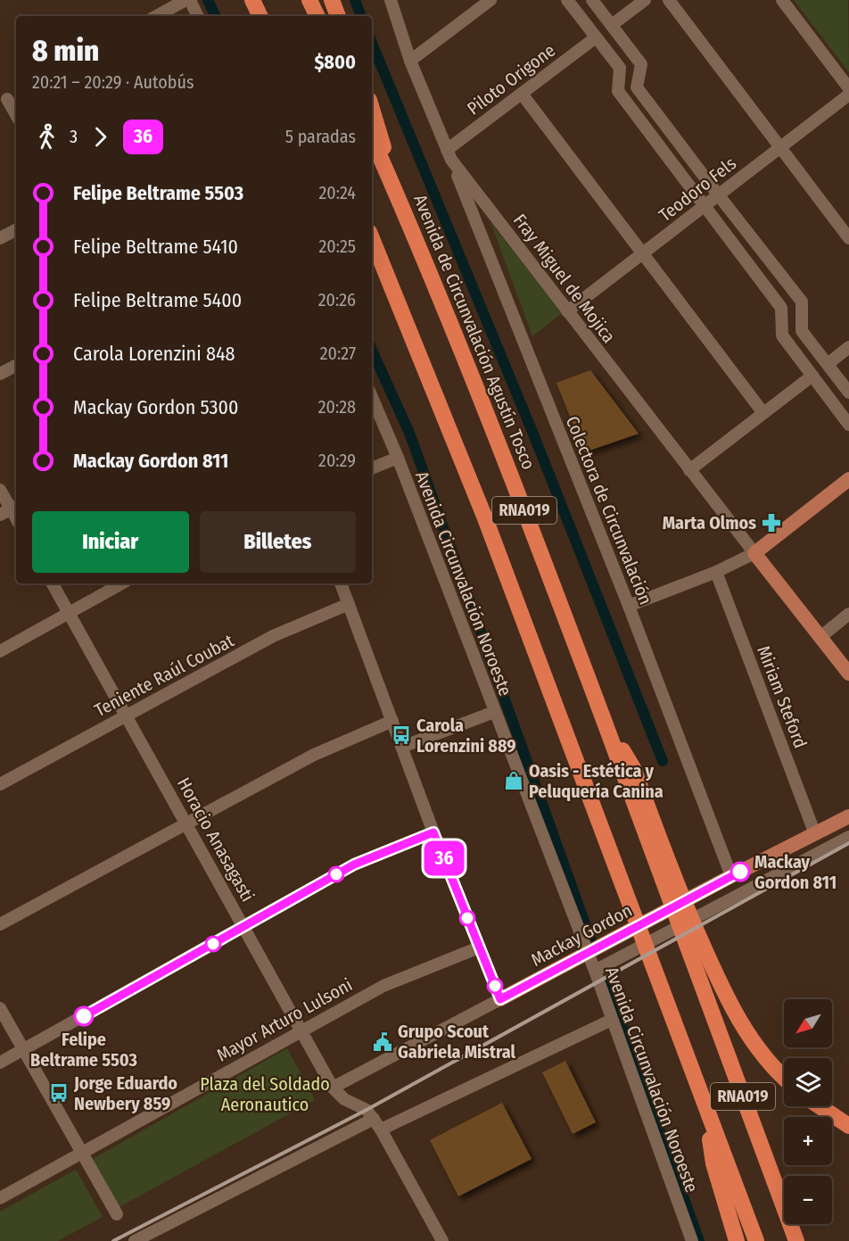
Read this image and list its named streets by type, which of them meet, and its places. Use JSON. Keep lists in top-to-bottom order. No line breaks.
{"streets":{"highway":["Avenida de Circunvalación Agustín Tosco","RNA019"],"main road":["Mackay Gordon"],"street":["Piloto Origone","Teodoro Fels","Fray Miguel de Mojica","Colectora de Circunvalación","Avenida Circunvalación Noroeste","Teniente Raúl Coubat","Miriam Steford","Horacio Anasagasti","Mayor Arturo Lulsoni"]},"crossings":[["Piloto Origone","Fray Miguel de Mojica"],["Piloto Origone","Colectora de Circunvalación"],["Teodoro Fels","Fray Miguel de Mojica"],["Fray Miguel de Mojica","Colectora de Circunvalación"],["Colectora de Circunvalación","Mackay Gordon"],["Avenida Circunvalación Noroeste","Mackay Gordon"],["Teniente Raúl Coubat","Horacio Anasagasti"],["Miriam Steford","Mackay Gordon"],["Horacio Anasagasti","Mackay Gordon"],["Horacio Anasagasti","Mayor Arturo Lulsoni"]],"parks":["Plaza del Soldado Aeronautico"],"places":{"pharmacy":["Marta Olmos"],"bus stop":["Carola Lorenzini 889","Jorge Eduardo Newbery 859"],"shop":["Oasis - Estética y Peluquería Canina"],"other":["Mackay Gordon 811","Felipe Beltrame 5503"],"public building":["Grupo Scout Gabriela Mistral"]},"lines":["bus line 36"],"north":"bottom left","page":{"on_map":"36","heading":["8 min","20:21 – 20:29 · Autobús","$800"],"legs":["3","36","5 paradas"],"list":[{"name":"Felipe Beltrame 5503","value":"20:24"},{"name":"Felipe Beltrame 5410","value":"20:25"},{"name":"Felipe Beltrame 5400","value":"20:26"},{"name":"Carola Lorenzini 848","value":"20:27"},{"name":"Mackay Gordon 5300","value":"20:28"},{"name":"Mackay Gordon 811","value":"20:29"}],"buttons":["Iniciar","Billetes"],"map_buttons":["+","−"]}}
